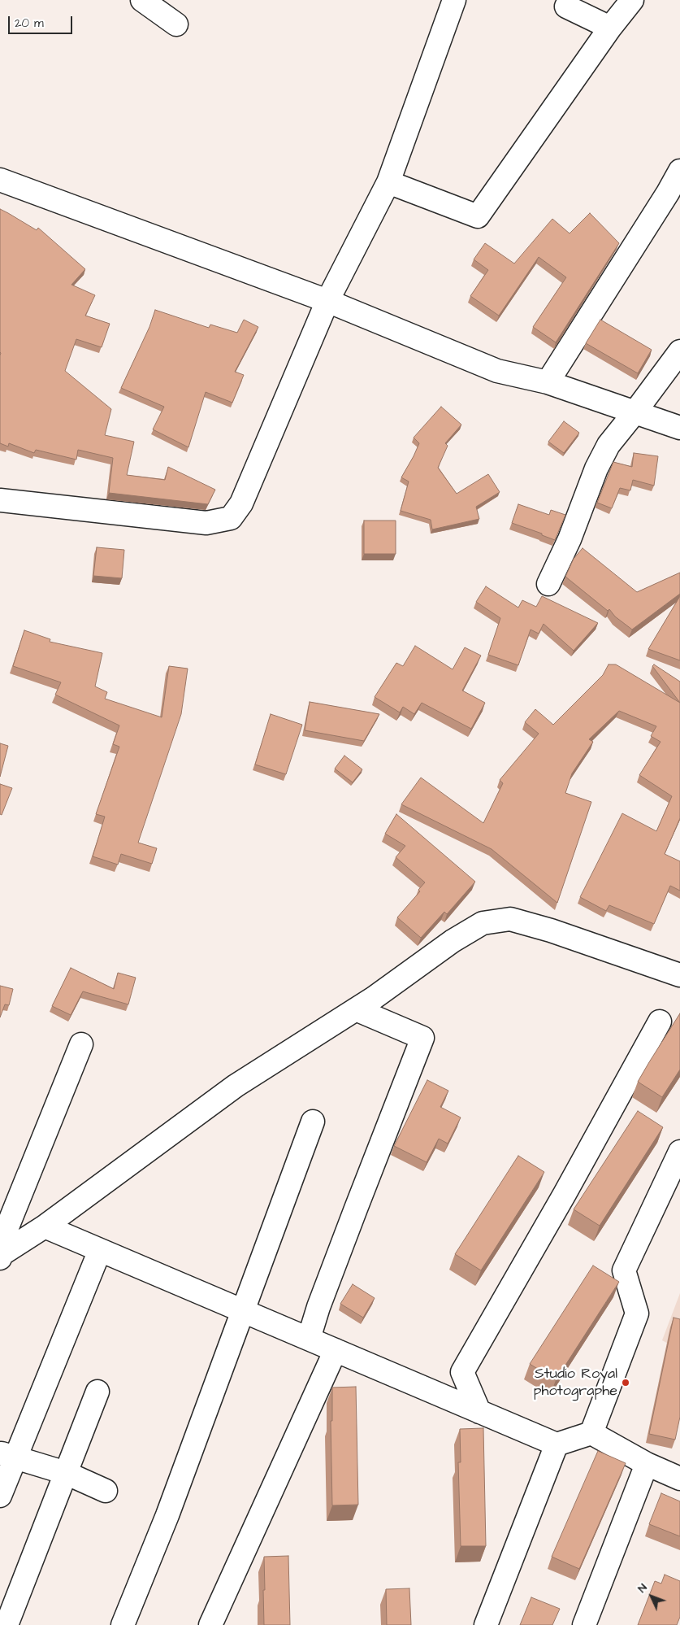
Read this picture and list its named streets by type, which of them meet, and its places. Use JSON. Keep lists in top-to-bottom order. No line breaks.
{"places":["Studio Royal photographe"],"scale_bar":"20 m","north":"top left"}
